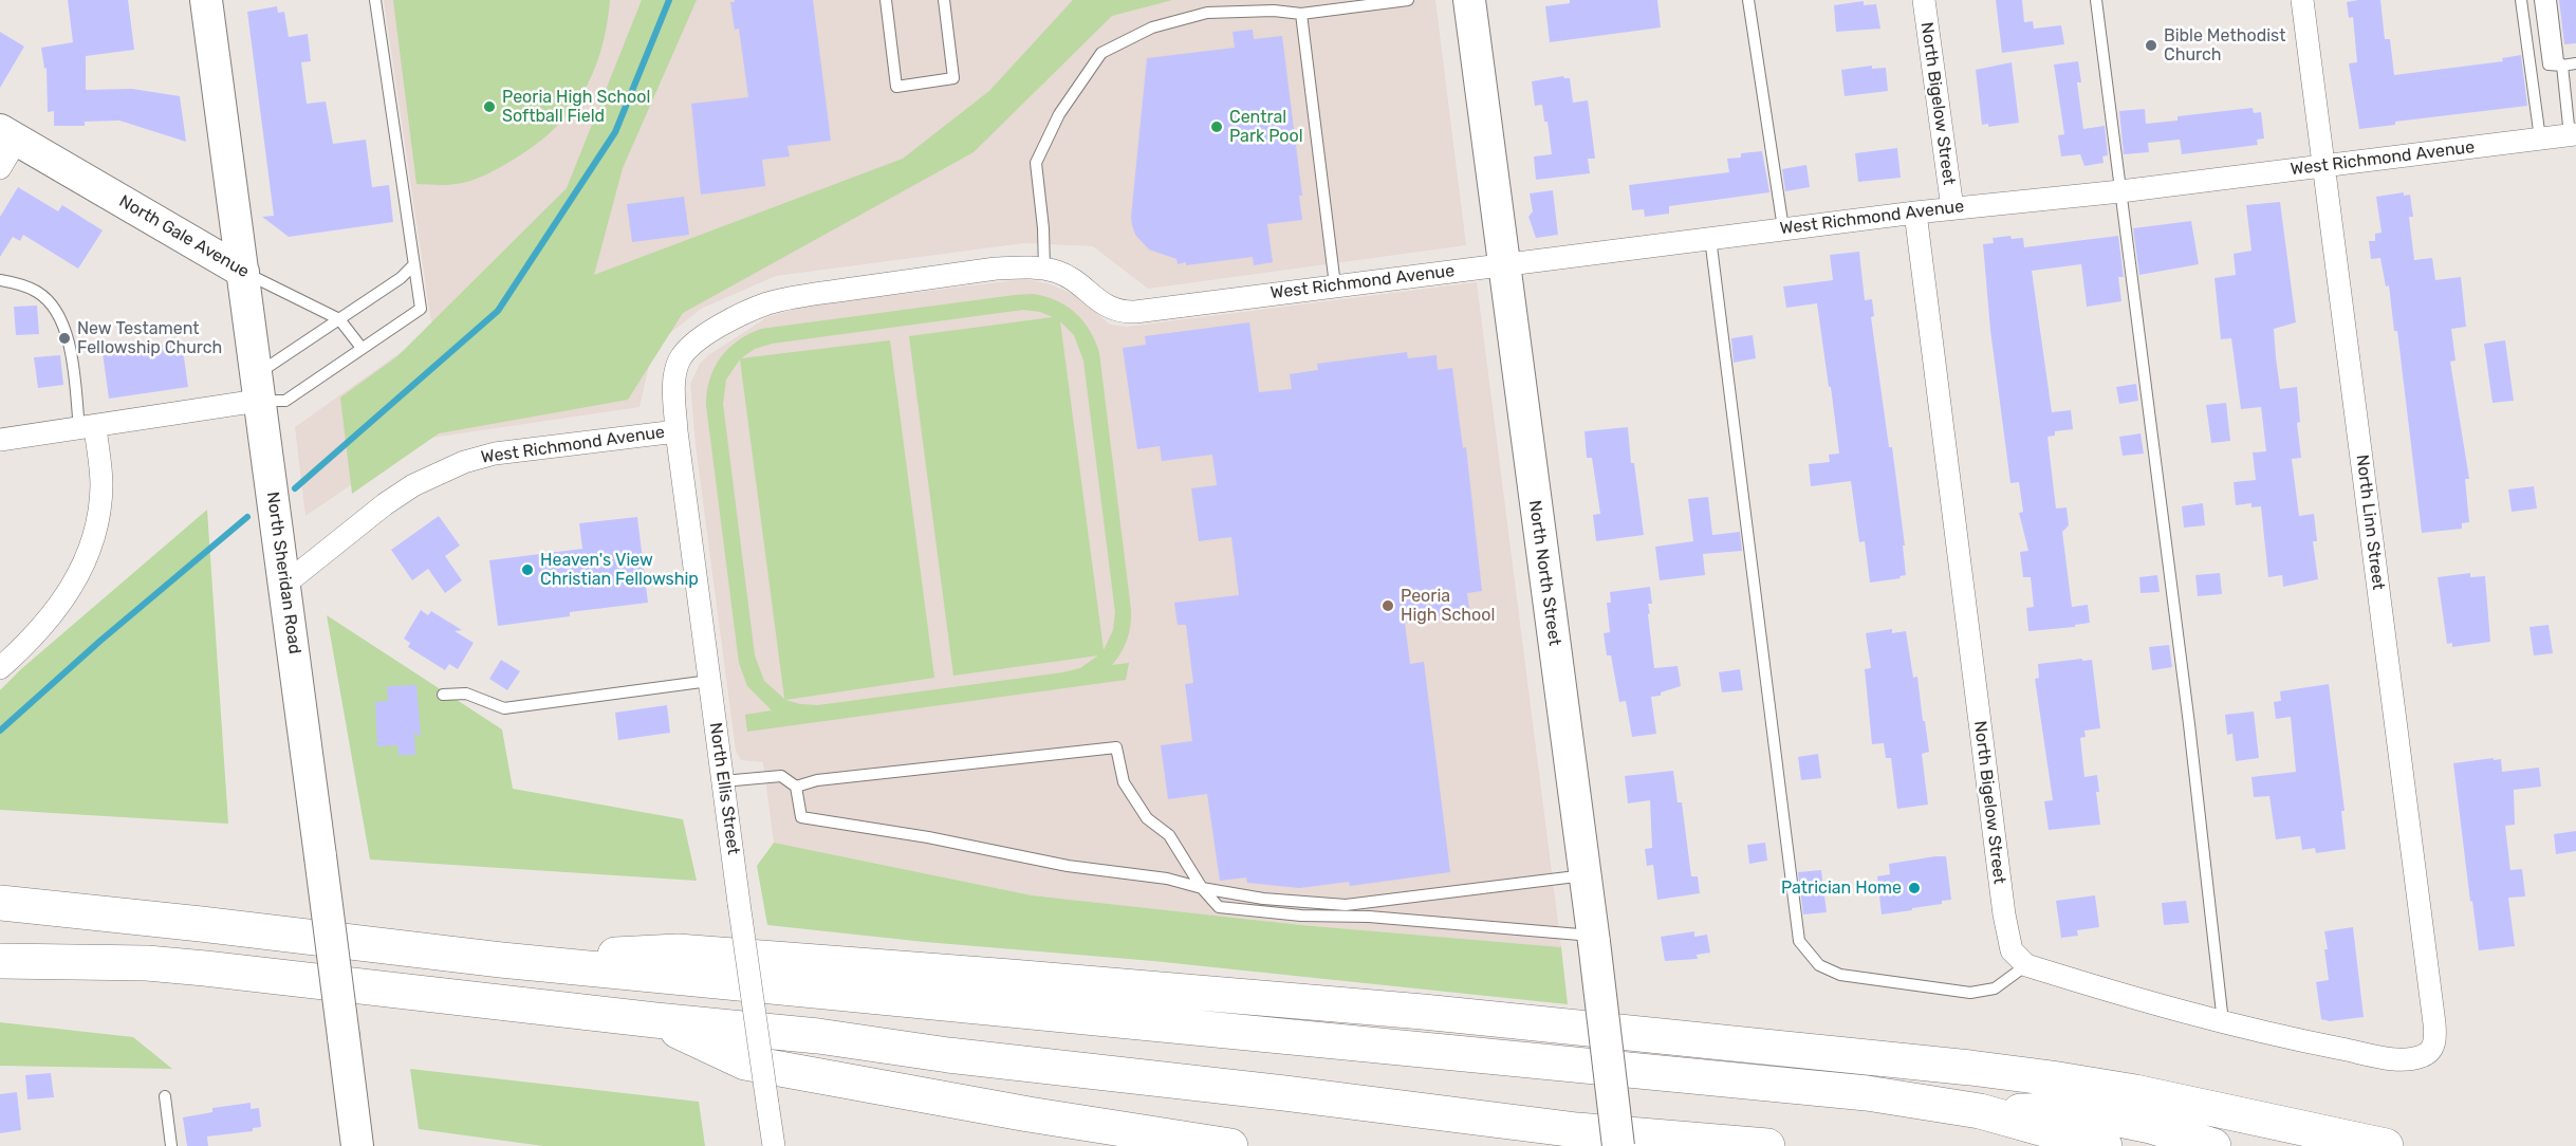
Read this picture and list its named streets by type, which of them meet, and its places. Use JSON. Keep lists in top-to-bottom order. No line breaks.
{"streets":{"main road":["North Gale Avenue","North Sheridan Road","North North Street"],"street":["North Bigelow Street","West Richmond Avenue","North Linn Street","North Ellis Street"]},"crossings":[["North Bigelow Street","West Richmond Avenue"],["West Richmond Avenue","North Linn Street"],["West Richmond Avenue","North Sheridan Road"],["West Richmond Avenue","North North Street"],["West Richmond Avenue","North Ellis Street"],["North Gale Avenue","North Sheridan Road"]],"places":["Bible Methodist Church","Peoria High School Softball Field","Central Park Pool","New Testament Fellowship Church","Heaven's View Christian Fellowship","Peoria High School","Patrician Home"]}
